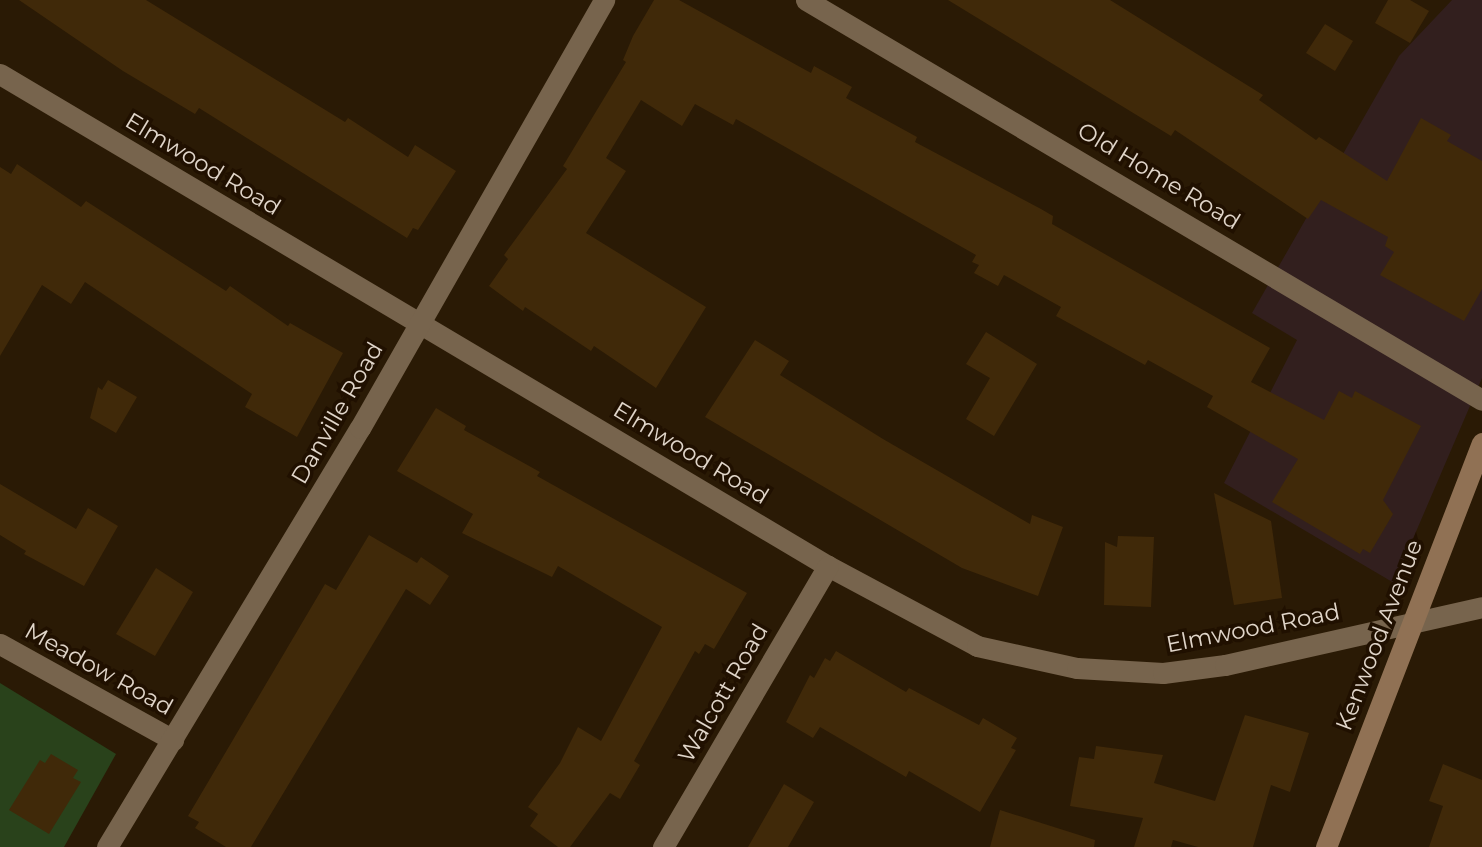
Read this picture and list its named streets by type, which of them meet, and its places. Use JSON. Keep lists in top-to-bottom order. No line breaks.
{"streets":{"main road":["Kenwood Avenue"],"street":["Elmwood Road","Old Home Road","Danville Road","Meadow Road","Walcott Road"]},"crossings":[["Elmwood Road","Danville Road"],["Elmwood Road","Kenwood Avenue"],["Elmwood Road","Walcott Road"],["Danville Road","Meadow Road"]]}
